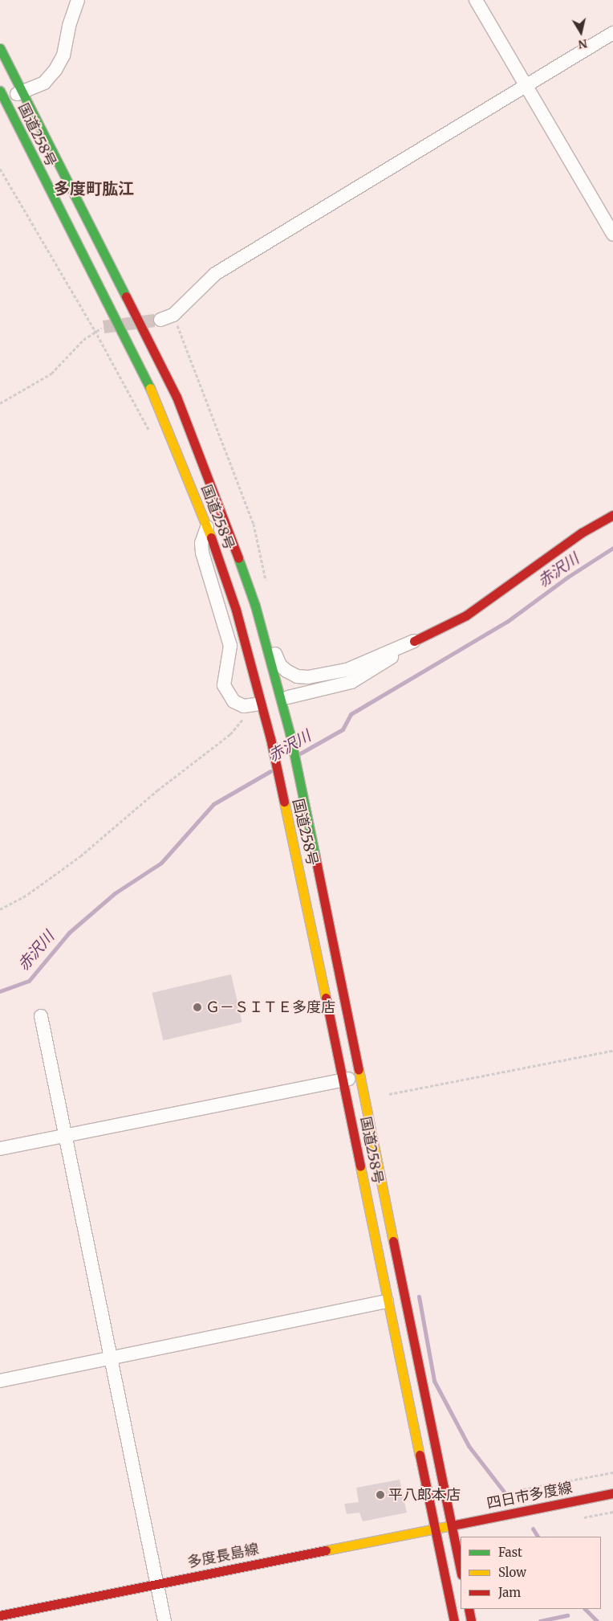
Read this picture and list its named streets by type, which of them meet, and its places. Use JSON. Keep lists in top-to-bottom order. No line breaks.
{"streets":{"main road":["国道258号","四日市多度線","多度長島線"]},"crossings":[["国道258号","四日市多度線"],["国道258号","多度長島線"],["四日市多度線","多度長島線"]],"districts":["多度町肱江"],"water":["赤沢川"],"places":["Ｇ－ＳＩＴＥ多度店","平八郎本店"],"legend":["Fast","Slow","Jam"],"north":"bottom"}
